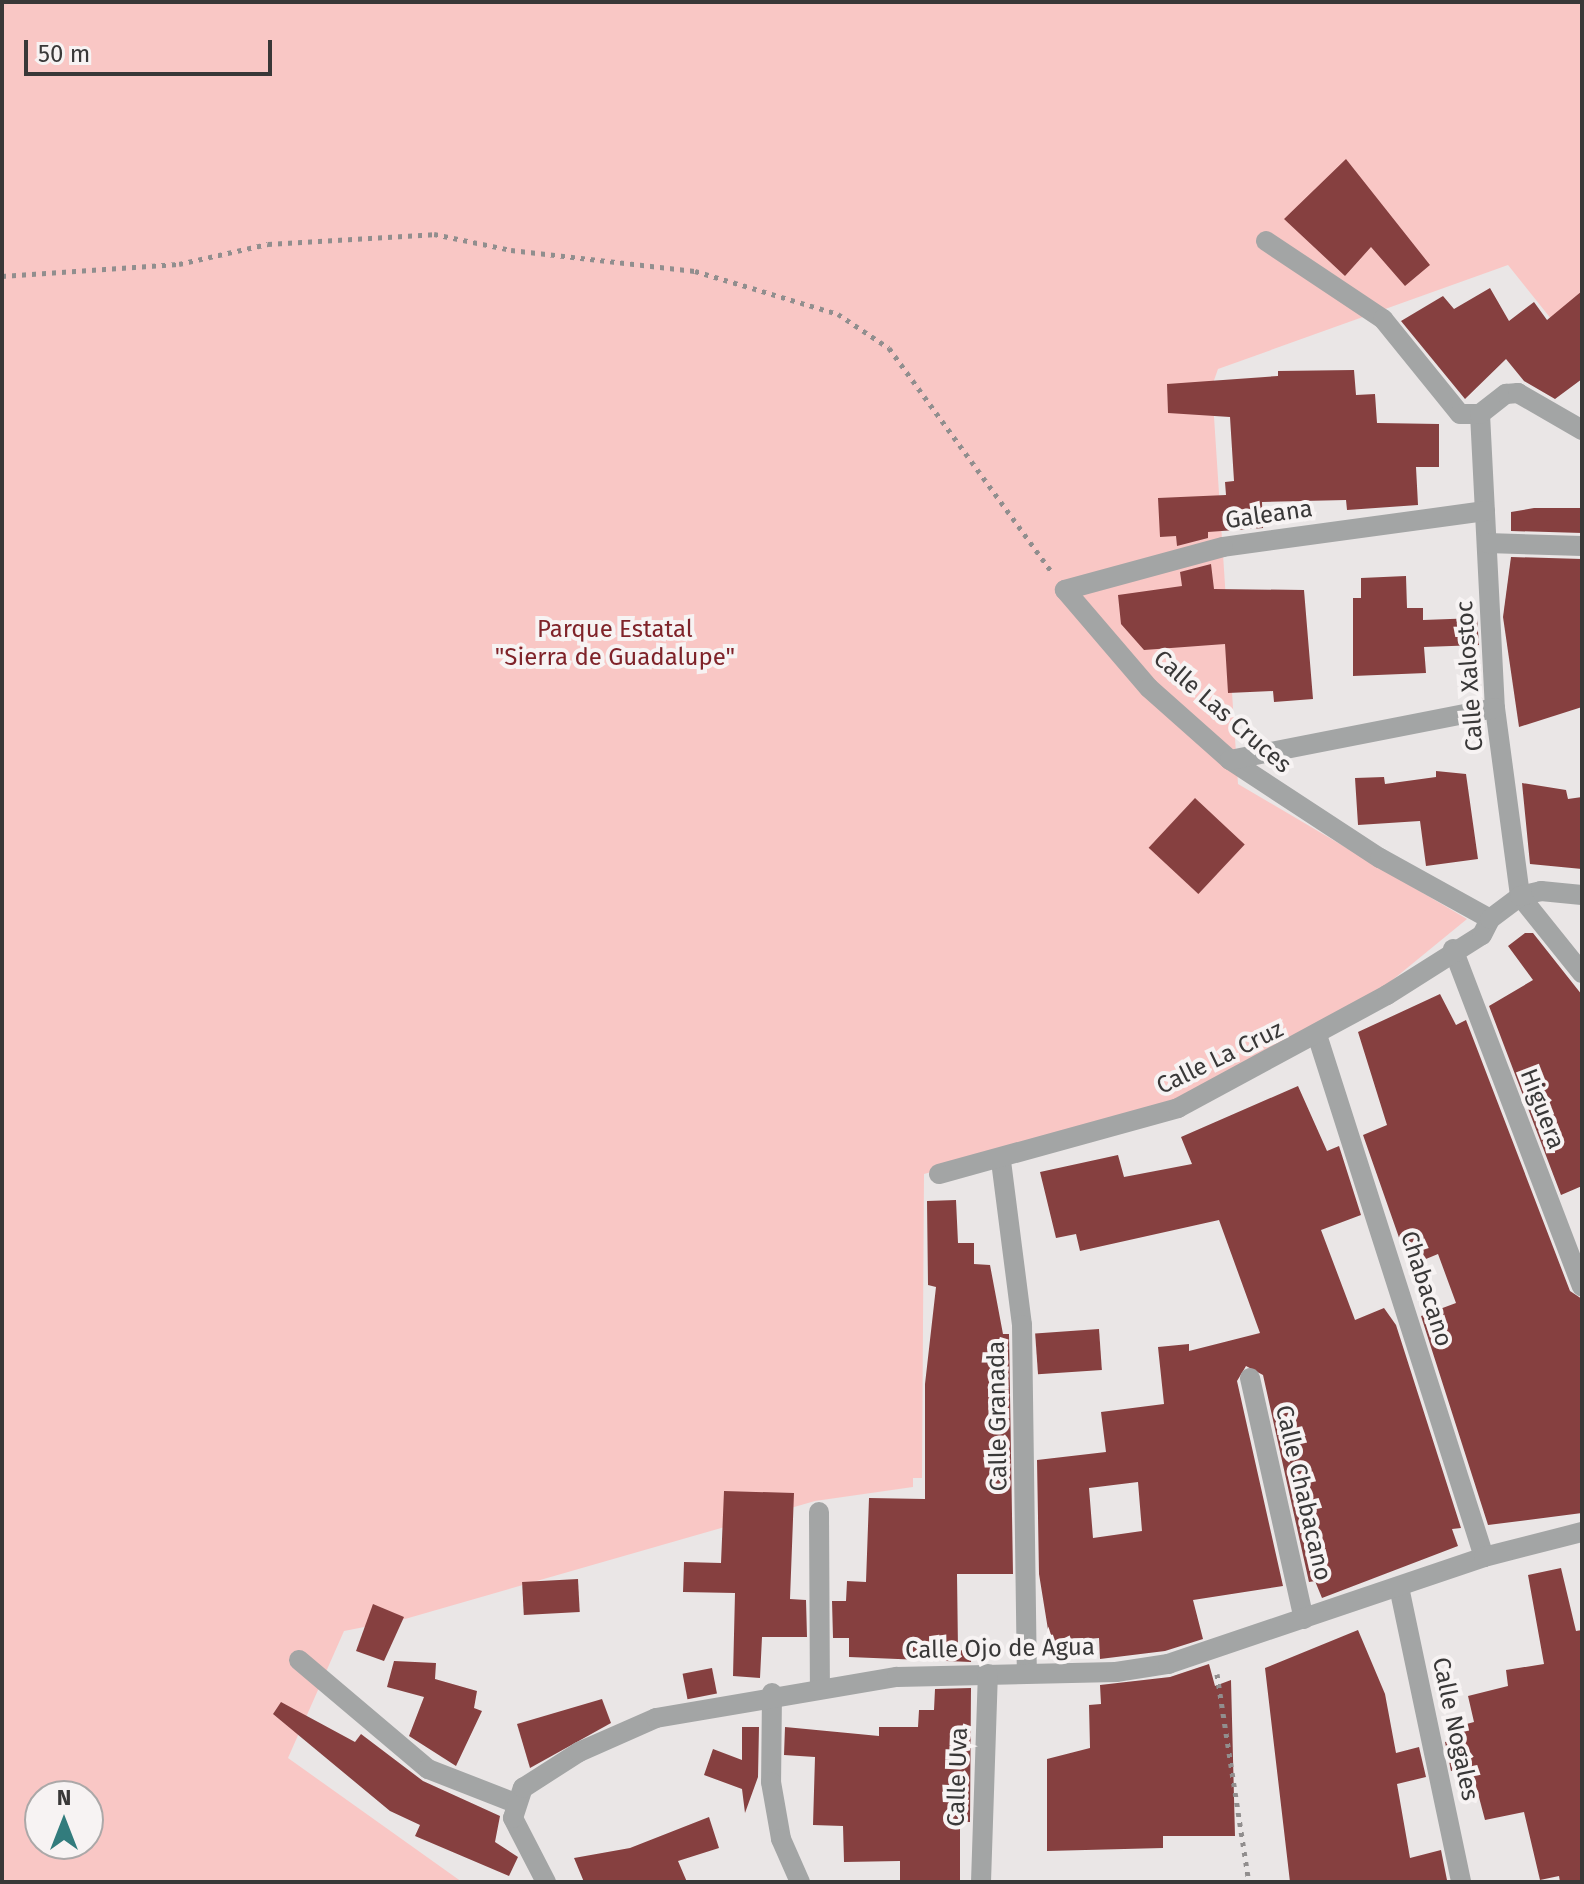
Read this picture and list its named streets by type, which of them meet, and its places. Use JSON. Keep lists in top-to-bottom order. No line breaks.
{"streets":{"street":["Galeana","Calle Xalostoc","Calle Las Cruces","Calle La Cruz","Higuera","Chabacano","Calle Granada","Calle Chabacano","Calle Ojo de Agua","Calle Nogales","Calle Uva"]},"crossings":[["Galeana","Calle Xalostoc"],["Galeana","Calle Las Cruces"],["Calle Las Cruces","Calle La Cruz"],["Calle La Cruz","Higuera"],["Calle La Cruz","Chabacano"],["Calle La Cruz","Calle Granada"],["Chabacano","Calle Ojo de Agua"],["Calle Granada","Calle Ojo de Agua"],["Calle Chabacano","Calle Ojo de Agua"],["Calle Ojo de Agua","Calle Nogales"],["Calle Ojo de Agua","Calle Uva"]],"parks":["Parque Estatal \"Sierra de Guadalupe\""],"scale_bar":"50 m","north":"top"}
